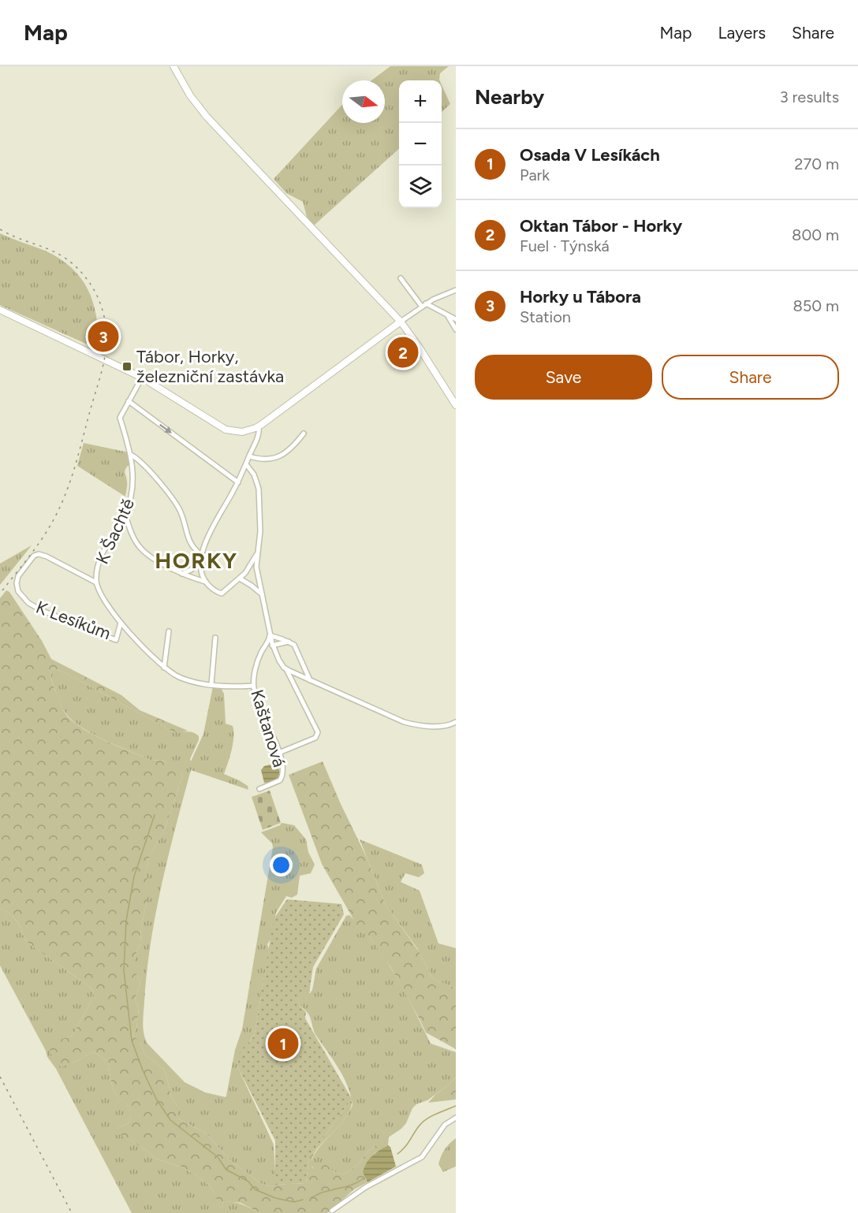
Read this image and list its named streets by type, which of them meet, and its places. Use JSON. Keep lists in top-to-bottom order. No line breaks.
{"streets":{"street":["K Šachtě","K Lesíkům","Kaštanová"]},"crossings":[["K Šachtě","K Lesíkům"],["K Šachtě","Kaštanová"]],"districts":["HORKY"],"places":{"transit":["Tábor, Horky, železniční zastávka"]},"north":"right","page":{"header":"Map","nav":["Map","Layers","Share"],"heading":["Nearby","3 results"],"map_buttons":["+","−"],"list":[{"mark":"1","name":"Osada V Lesíkách","note":"Park","value":"270 m"},{"mark":"2","name":"Oktan Tábor - Horky","note":"Fuel · Týnská","value":"800 m"},{"mark":"3","name":"Horky u Tábora","note":"Station","value":"850 m"}],"pins":["3","2","1"],"buttons":["Save","Share"]}}
